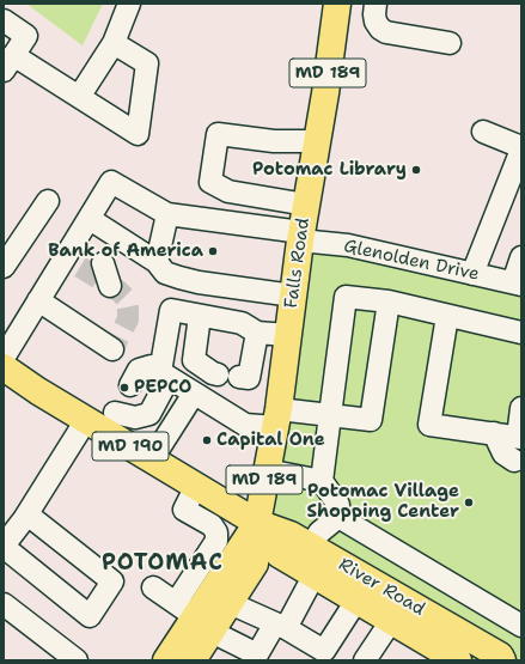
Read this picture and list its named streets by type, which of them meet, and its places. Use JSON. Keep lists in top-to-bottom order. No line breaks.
{"streets":{"main road":["MD 189","Falls Road","MD 190","River Road"],"street":["Glenolden Drive"]},"crossings":[["Glenolden Drive","Falls Road"],["Falls Road","River Road"]],"districts":["POTOMAC"],"places":["Potomac Library","Bank of America","PEPCO","Capital One","Potomac Village Shopping Center"]}
